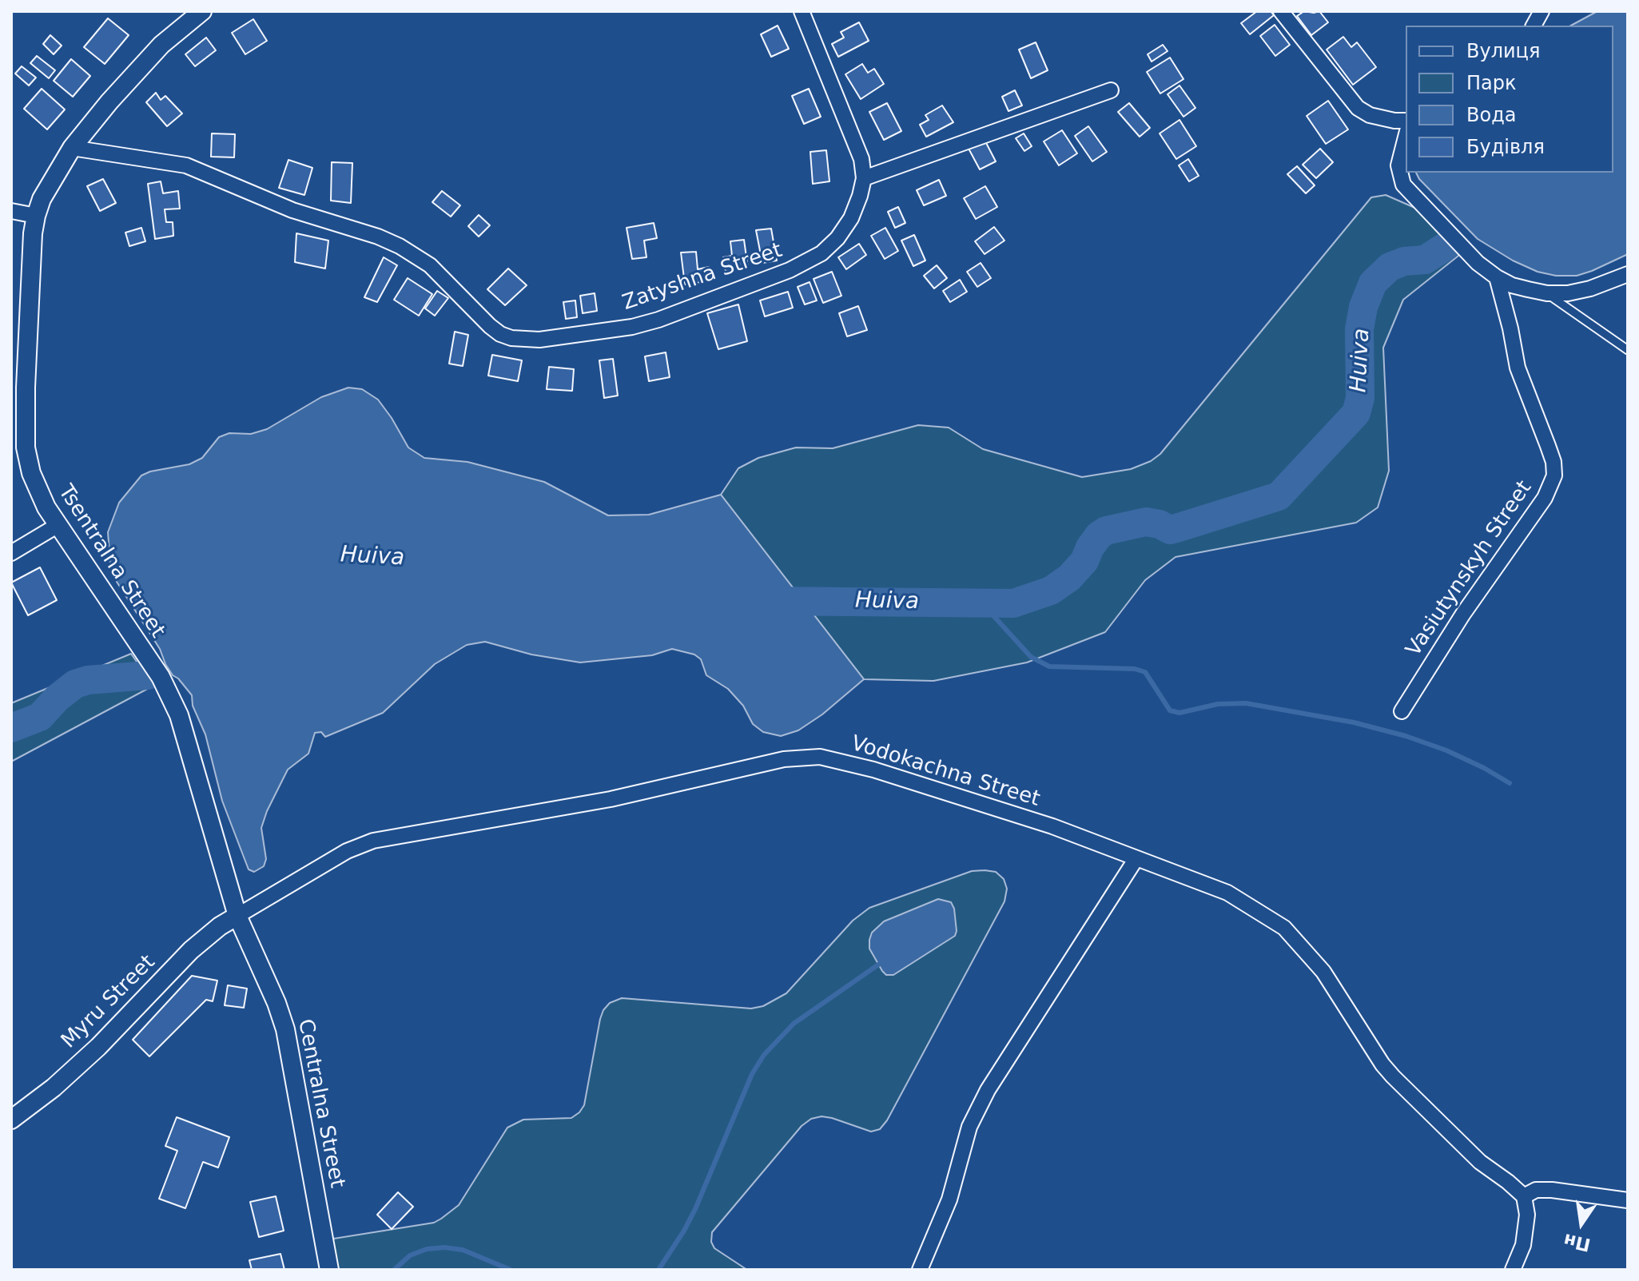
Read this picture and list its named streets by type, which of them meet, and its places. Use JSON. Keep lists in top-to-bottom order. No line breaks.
{"streets":{"street":["Zatyshna Street","Tsentralna Street","Vasiutynskyh Street","Vodokachna Street","Myru Street","Centralna Street"]},"crossings":[["Zatyshna Street","Tsentralna Street"],["Tsentralna Street","Vodokachna Street"],["Tsentralna Street","Myru Street"],["Tsentralna Street","Centralna Street"],["Vodokachna Street","Myru Street"],["Vodokachna Street","Centralna Street"],["Myru Street","Centralna Street"]],"water":["Huiva"],"legend":["Вулиця","Парк","Вода","Будівля"],"north":"bottom"}
